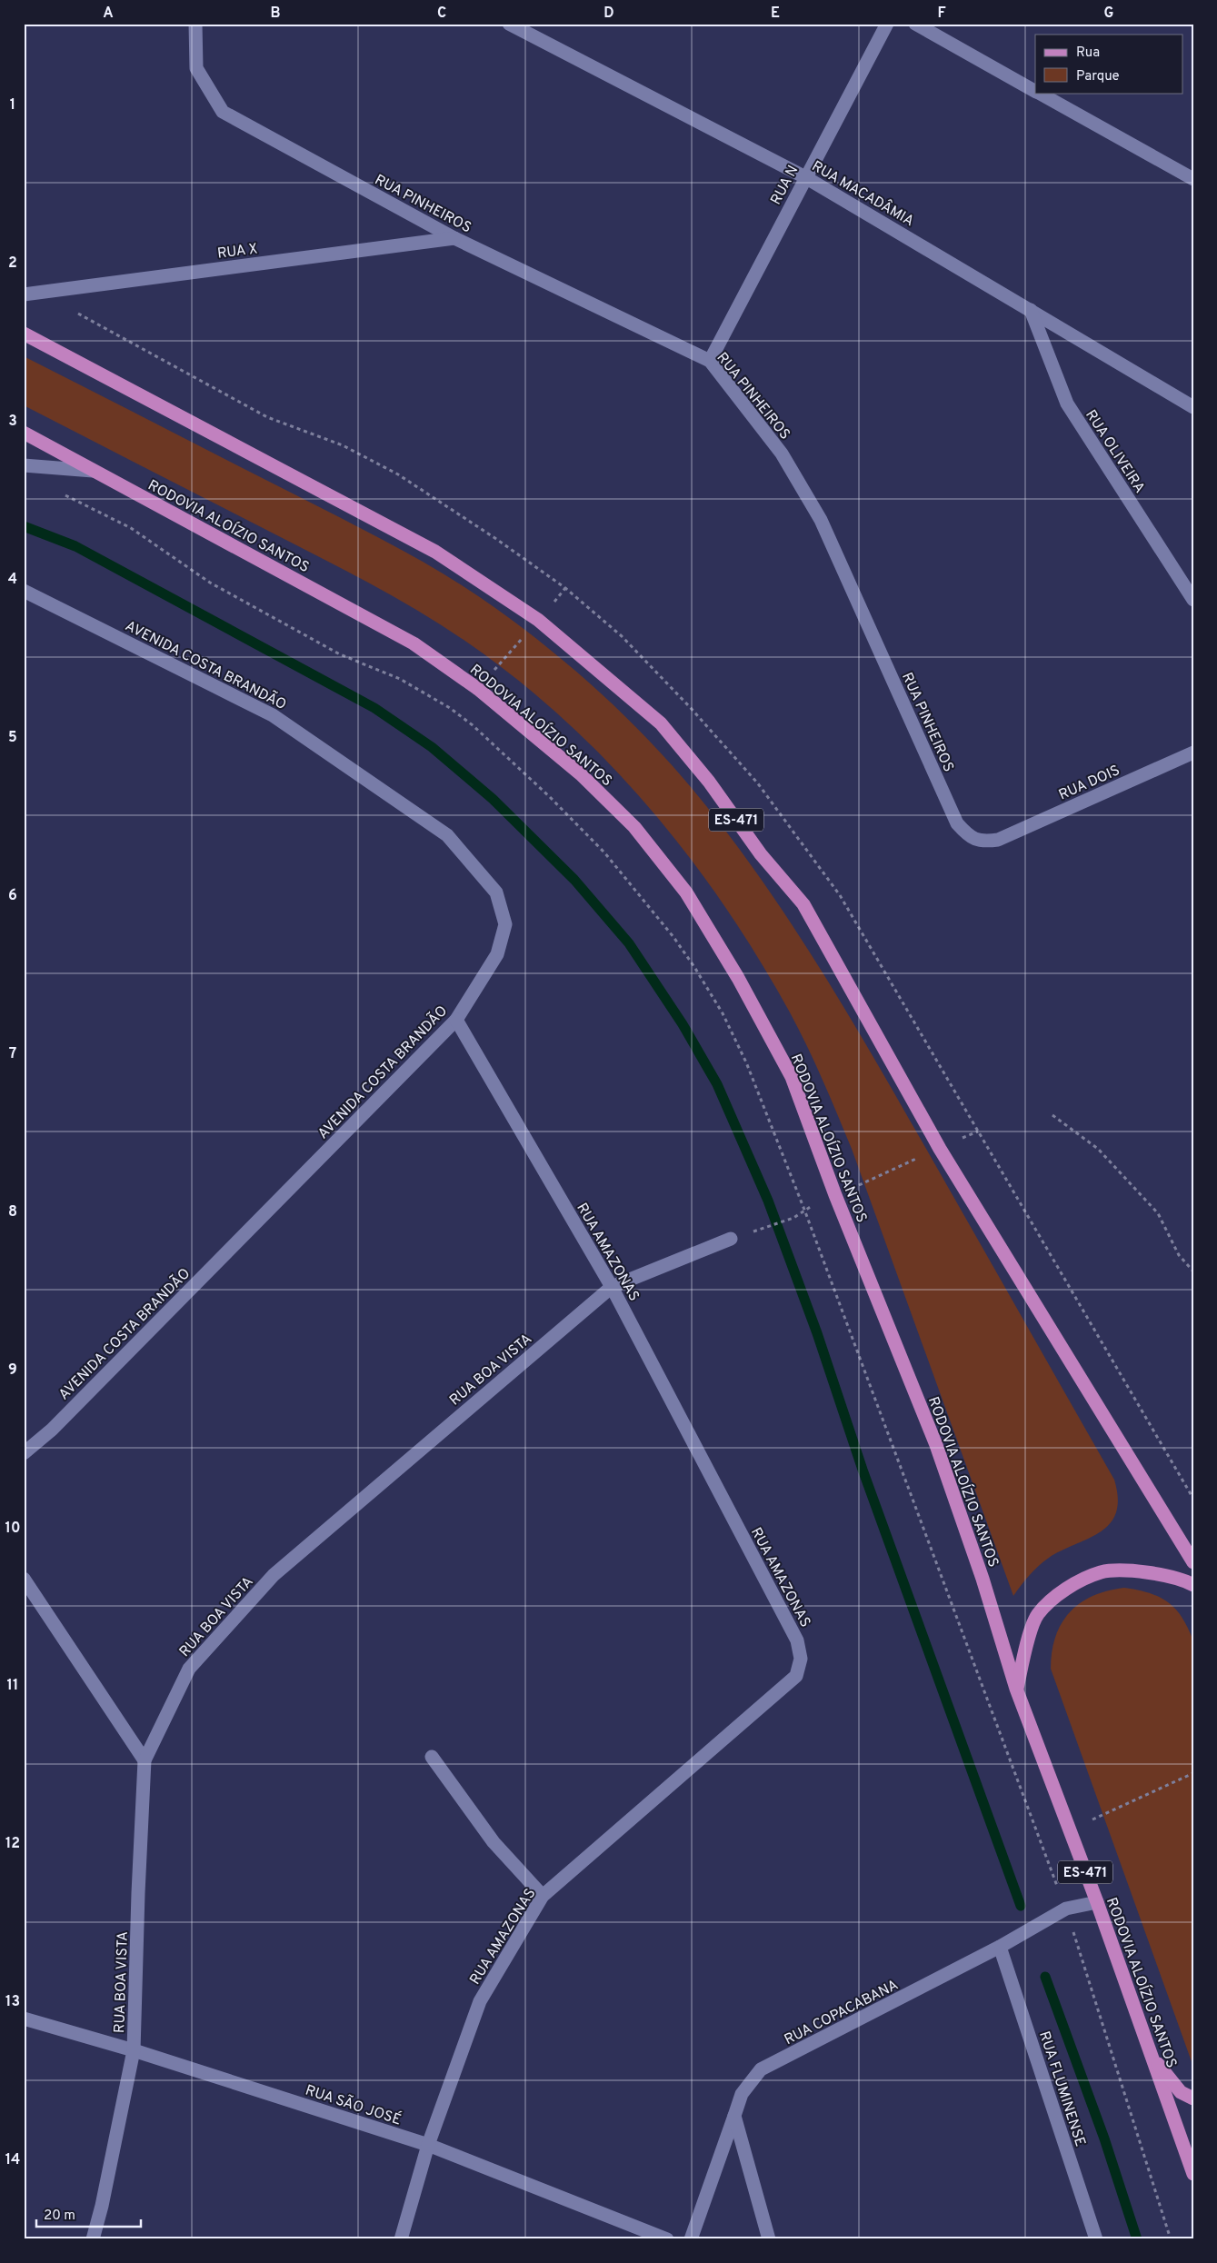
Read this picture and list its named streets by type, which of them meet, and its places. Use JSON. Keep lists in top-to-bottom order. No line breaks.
{"streets":{"main road":["RODOVIA ALOÍZIO SANTOS","ES-471"],"street":["RUA N","RUA MACADÂMIA","RUA PINHEIROS","RUA X","RUA OLIVEIRA","AVENIDA COSTA BRANDÃO","RUA DOIS","RUA AMAZONAS","RUA BOA VISTA","RUA COPACABANA","RUA FLUMINENSE","RUA SÃO JOSÉ"]},"crossings":[["RUA N","RUA MACADÂMIA"],["RUA N","RUA PINHEIROS"],["RUA MACADÂMIA","RUA OLIVEIRA"],["RUA PINHEIROS","RUA X"],["RUA PINHEIROS","RUA DOIS"],["RODOVIA ALOÍZIO SANTOS","RUA COPACABANA"],["AVENIDA COSTA BRANDÃO","RUA AMAZONAS"],["RUA AMAZONAS","RUA BOA VISTA"],["RUA AMAZONAS","RUA SÃO JOSÉ"],["RUA BOA VISTA","RUA SÃO JOSÉ"],["RUA COPACABANA","RUA FLUMINENSE"]],"legend":["Rua","Parque"],"scale_bar":"20 m","grid":{"columns":["A","B","C","D","E","F","G"],"rows":["1","2","3","4","5","6","7","8","9","10","11","12","13","14"]}}
